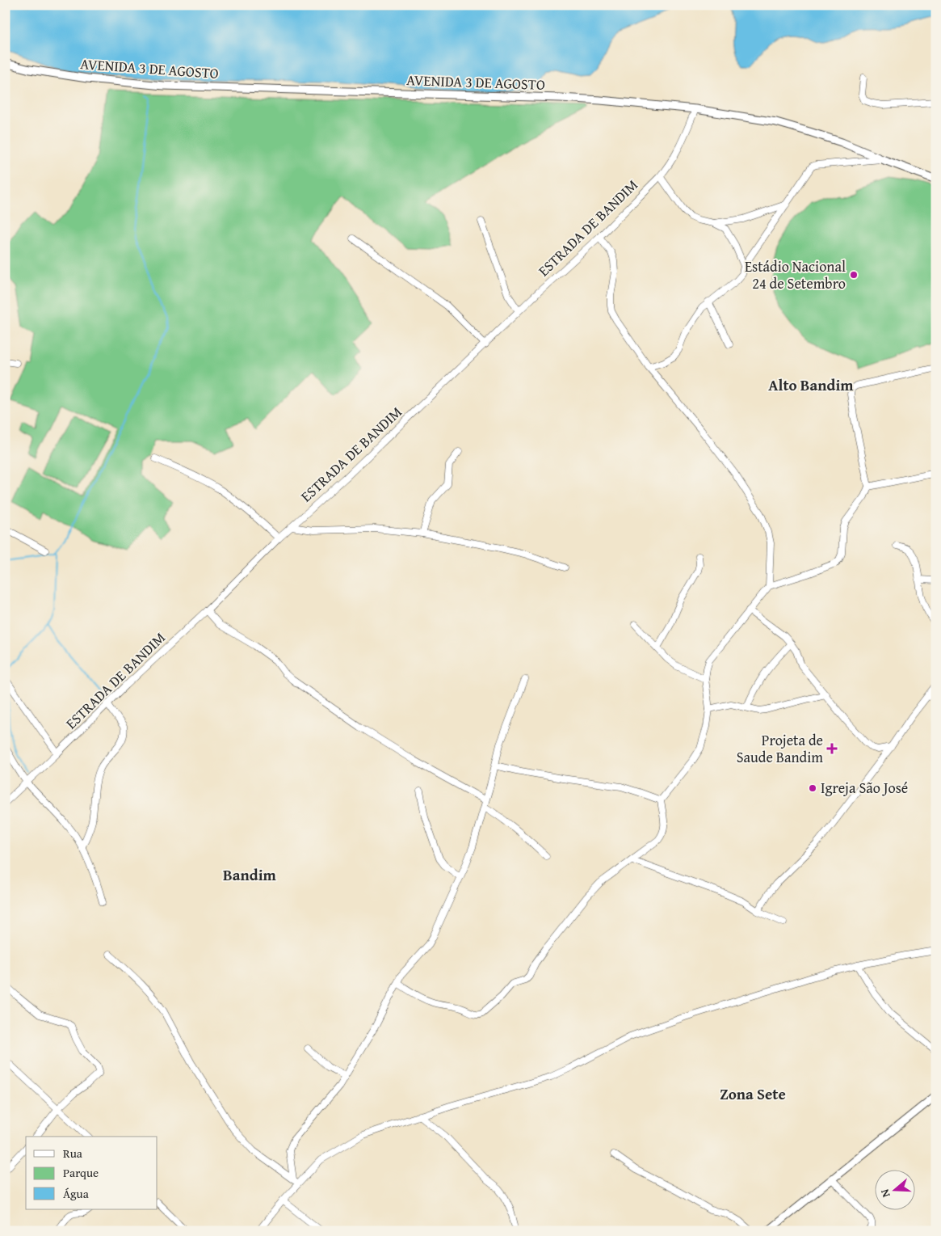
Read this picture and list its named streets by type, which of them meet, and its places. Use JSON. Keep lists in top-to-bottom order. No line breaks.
{"streets":{"street":["AVENIDA 3 DE AGOSTO","ESTRADA DE BANDIM"]},"crossings":[["AVENIDA 3 DE AGOSTO","ESTRADA DE BANDIM"]],"districts":["Alto Bandim","Bandim","Zona Sete"],"places":{"other":["Estádio Nacional 24 de Setembro","Igreja São José"],"health":["Projeta de Saude Bandim"]},"legend":["Rua","Parque","Água"],"north":"left"}
